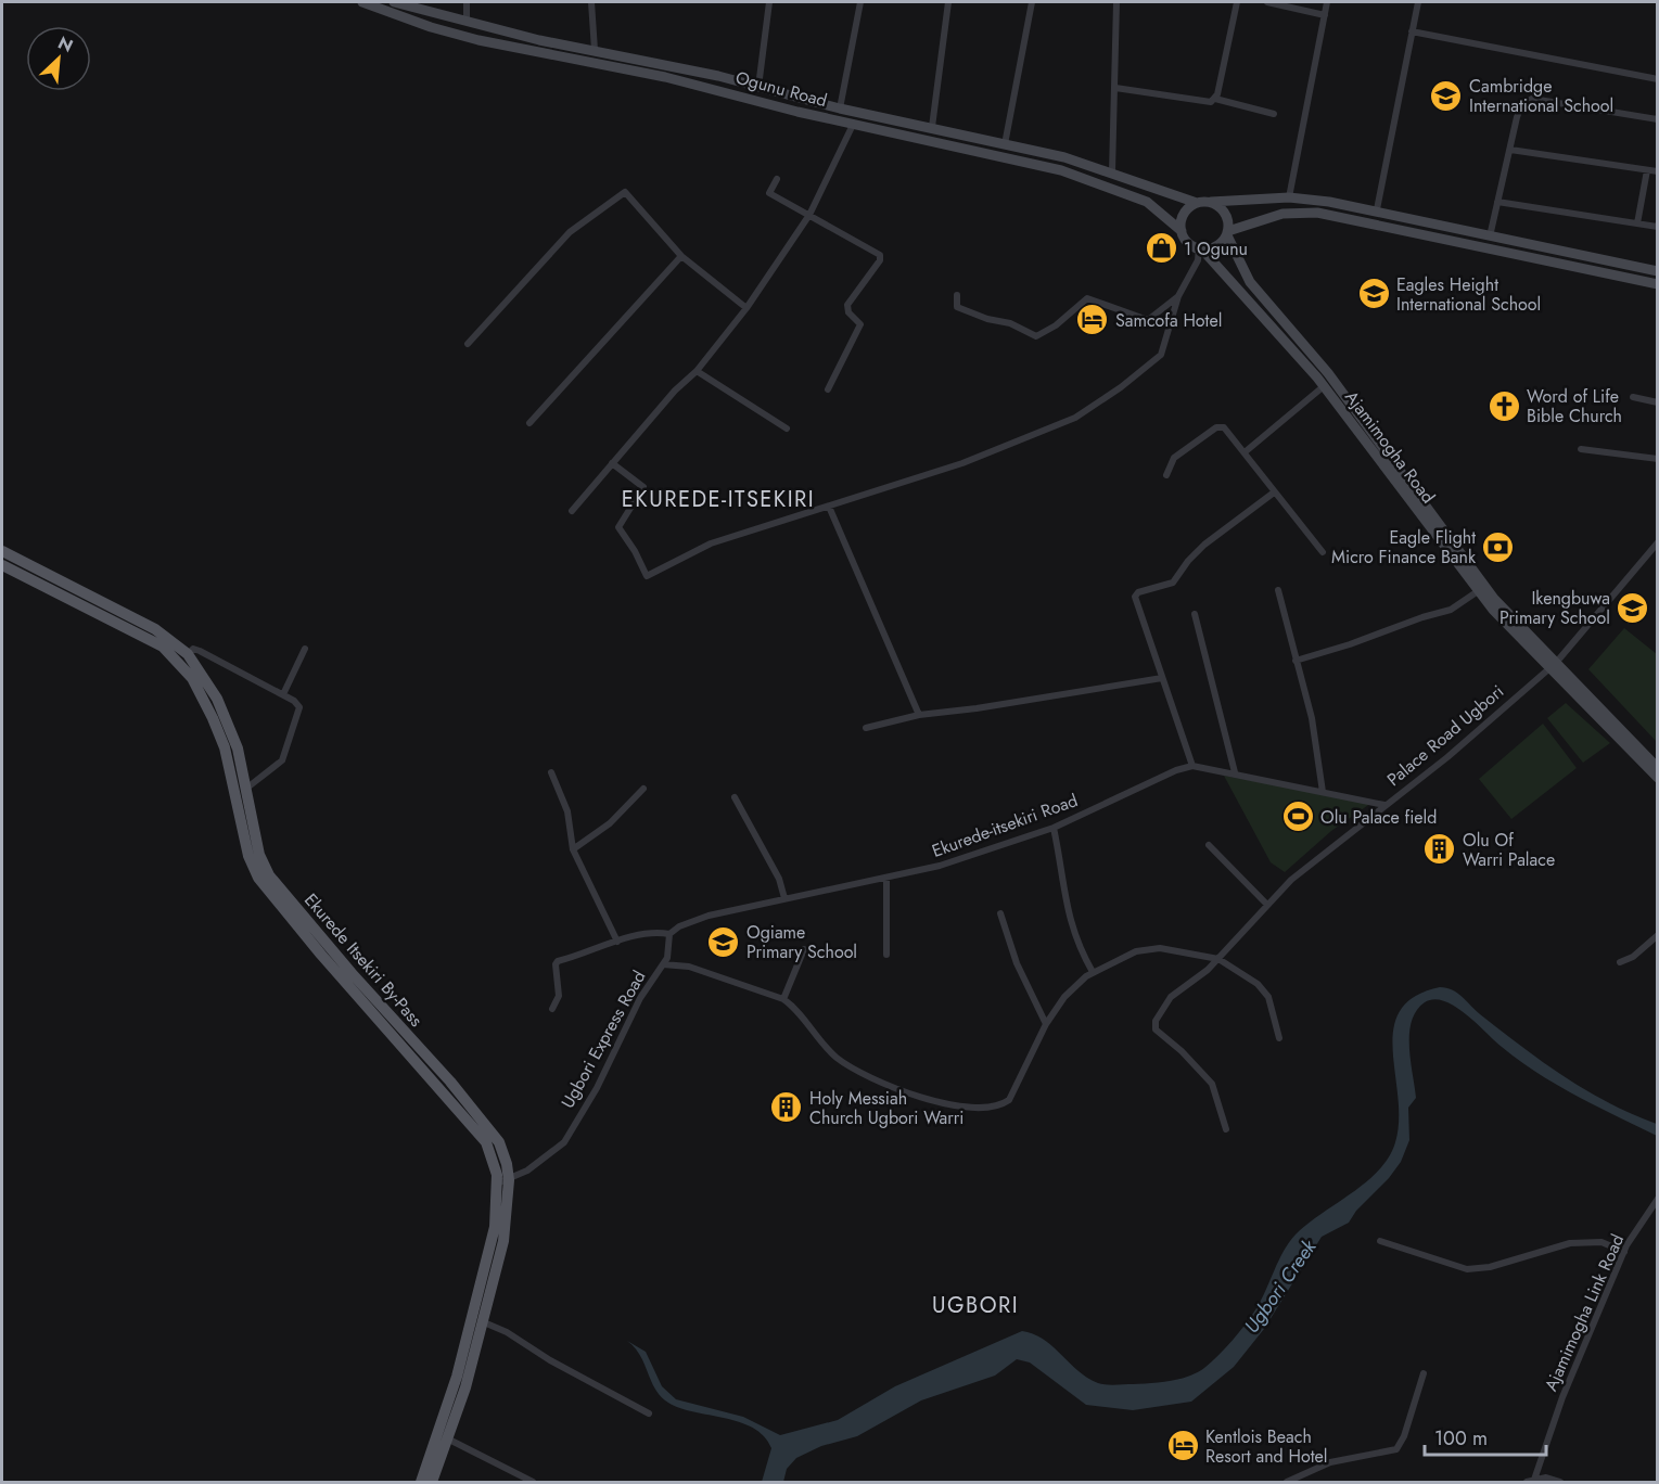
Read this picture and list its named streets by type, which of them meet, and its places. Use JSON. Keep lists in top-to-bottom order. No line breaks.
{"streets":{"main road":["Ogunu Road","Ajamimogha Road","Ekurede Itsekiri By-Pass"],"street":["Palace Road Ugbori","Ekurede-itsekiri Road","Ugbori Express Road","Ajamimogha Link Road"]},"crossings":[["Ogunu Road","Ajamimogha Road"],["Ajamimogha Road","Palace Road Ugbori"],["Palace Road Ugbori","Ekurede-itsekiri Road"],["Ekurede-itsekiri Road","Ugbori Express Road"],["Ekurede Itsekiri By-Pass","Ugbori Express Road"]],"districts":["EKUREDE-ITSEKIRI","UGBORI"],"water":["Ugbori Creek"],"places":{"school or university":["Cambridge International School","Eagles Height International School","Ikengbuwa Primary School","Ogiame Primary School"],"shop":["1 Ogunu"],"hotel":["Samcofa Hotel","Kentlois Beach Resort and Hotel"],"church":["Word of Life Bible Church"],"bank":["Eagle Flight Micro Finance Bank"],"sports":["Olu Palace field"],"building":["Olu Of Warri Palace","Holy Messiah Church Ugbori Warri"]},"scale_bar":"100 m","north":"top right"}
